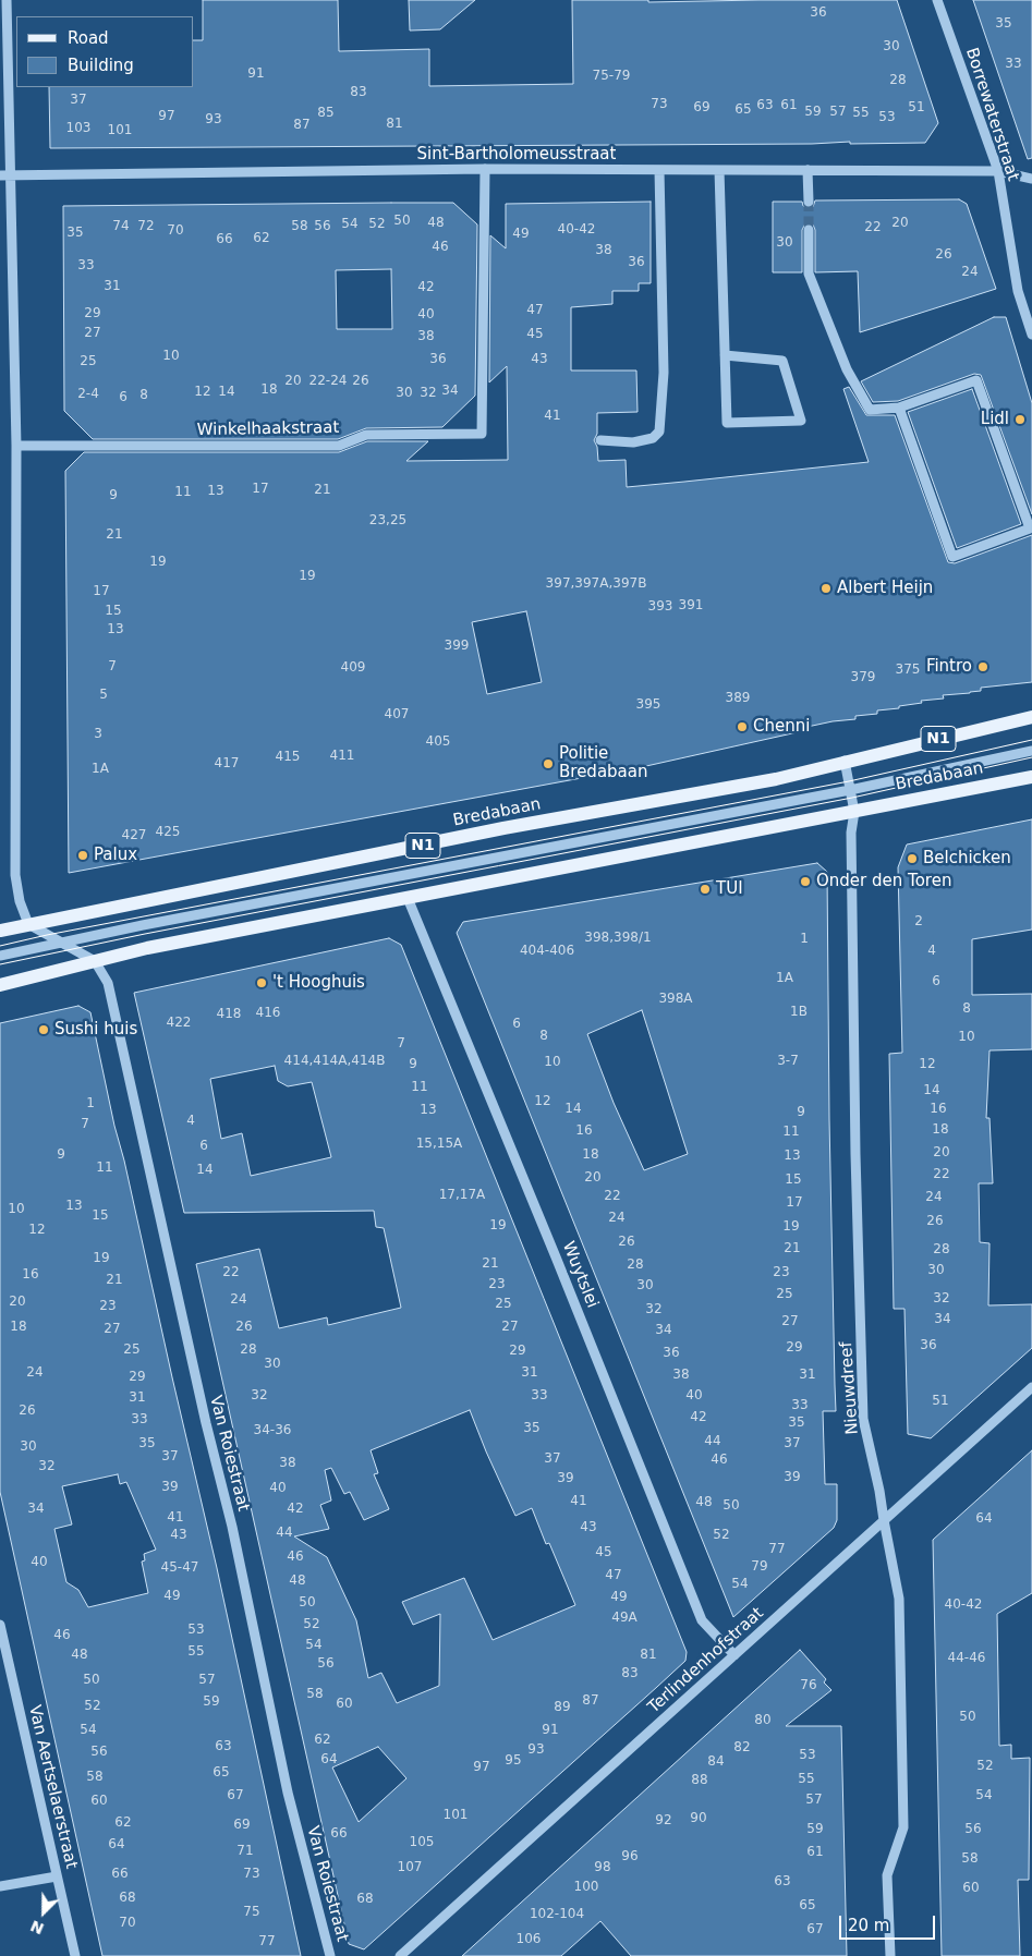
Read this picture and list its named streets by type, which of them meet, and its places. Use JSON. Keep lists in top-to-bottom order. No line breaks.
{"streets":{"main road":["N1","Bredabaan"],"street":["Borrewaterstraat","Sint-Bartholomeusstraat","Winkelhaakstraat","Wuytslei","Nieuwdreef","Van Roiestraat","Terlindenhofstraat","Van Aertselaerstraat"]},"crossings":[["Borrewaterstraat","Sint-Bartholomeusstraat"],["Sint-Bartholomeusstraat","Winkelhaakstraat"],["Bredabaan","Wuytslei"],["Bredabaan","Nieuwdreef"],["Bredabaan","Van Roiestraat"],["Wuytslei","Terlindenhofstraat"],["Nieuwdreef","Terlindenhofstraat"]],"places":["Lidl","Albert Heijn","Fintro","Chenni","Politie Bredabaan","Palux","Belchicken","Onder den Toren","TUI","'t Hooghuis","Sushi huis"],"house_numbers":["36","35","30","33","91","75-79","28","83","37","73","63","61","69","51","65","59","57","85","55","97","53","93","81","87","103","101","50","48","20","54","52","74","72","58","56","22","40-42","70","35","49","62","66","30","46","38","26","36","33","24","31","42","47","29","40","27","45","38","10","36","43","25","20","22-24","26","18","34","12","14","30","32","2-4","8","6","41","17","21","13","11","9","23,25","21","19","19","397,397A,397B","17","391","393","15","13","399","7","409","375","379","5","389","395","407","3","405","411","415","417","1A","425","427","2","398,398/1","1","404-406","4","1A","6","398A","8","1B","416","418","422","6","8","10","7","414,414A,414B","3-7","10","9","12","11","14","12","1","14","16","13","9","4","7","18","16","11","15,15A","6","20","9","18","13","11","14","22","20","15","17,17A","22","24","17","13","10","15","24","26","19","19","12","26","21","28","19","21","28","30","22","23","16","21","23","30","25","32","24","20","25","23","32","34","27","18","26","27","27","34","36","29","25","28","29","36","30","24","31","38","31","29","32","33","40","31","51","33","26","42","33","35","35","34-36","44","35","37","30","37","37","46","38","32","39","39","39","40","41","48","50","34","42","41","64","43","44","43","52","77","45","46","40","79","45-47","47","48","54","49","49","50","40-42","49A","52","53","46","54","55","48","81","44-46","56","83","50","57","76","58","87","59","60","52","89","50","80","54","91","62","63","82","93","56","53","64","95","84","52","97","65","58","55","88","67","54","57","60","101","90","92","62","69","59","56","66","105","64","71","61","96","58","107","98","66","73","63","100","60","68","68","65","75","102-104","70","67","106","77"],"legend":["Road","Building"],"scale_bar":"20 m","north":"bottom left"}
